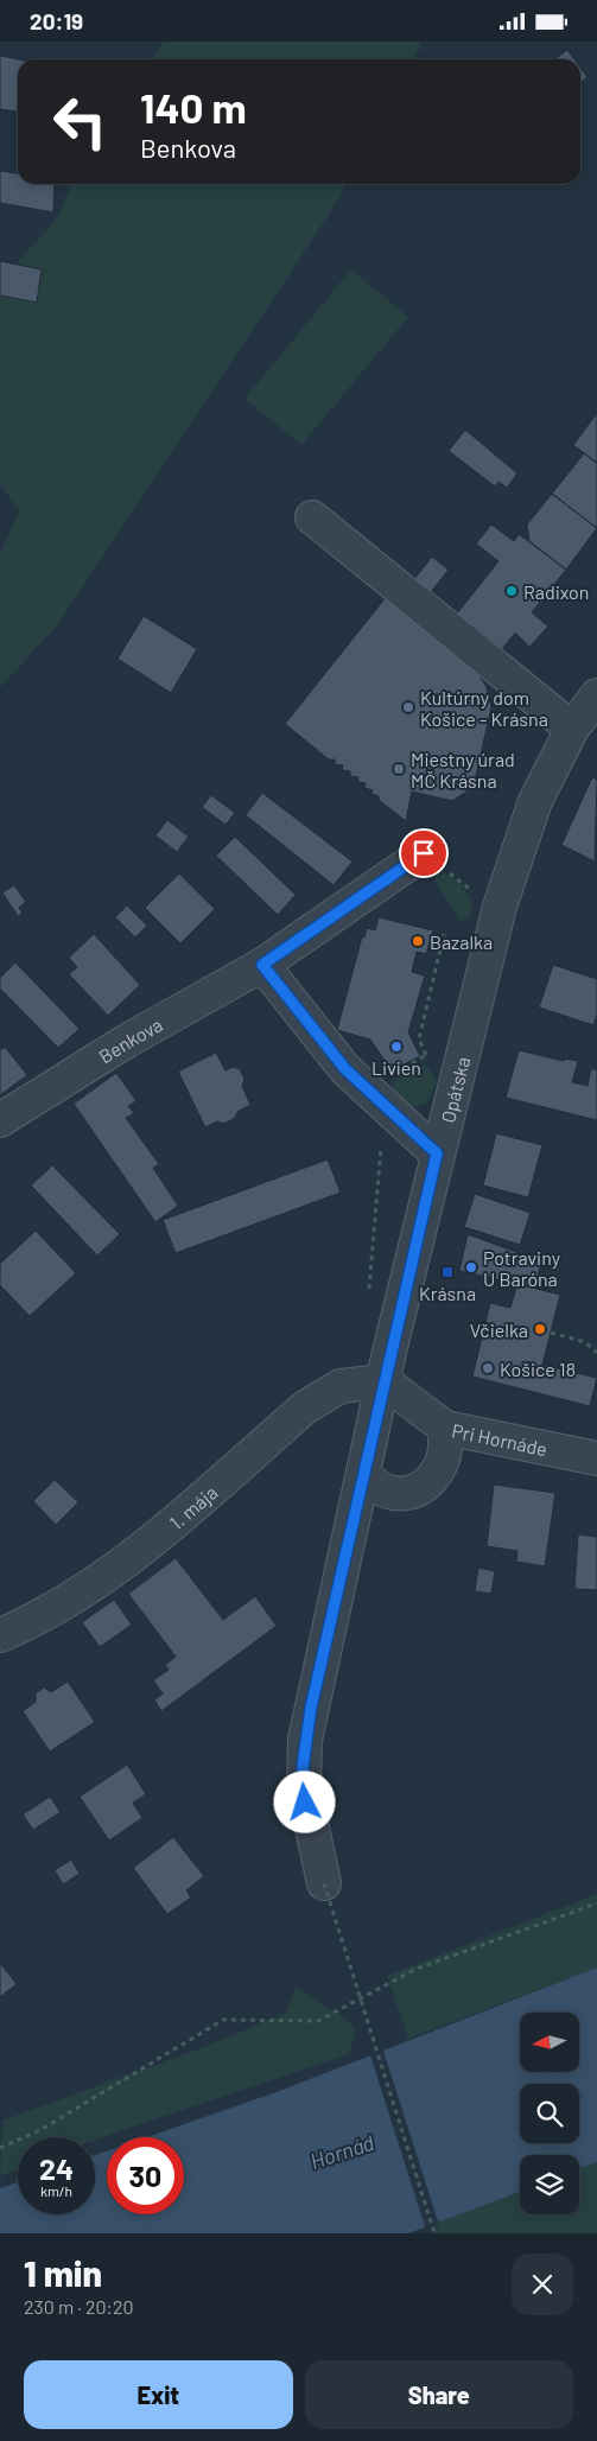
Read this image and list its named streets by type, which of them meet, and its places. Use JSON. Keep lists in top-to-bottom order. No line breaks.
{"streets":{"street":["Benkova","Opátska","Pri Hornáde","1. mája"]},"crossings":[["Opátska","Pri Hornáde"],["Opátska","1. mája"],["Pri Hornáde","1. mája"]],"water":["Hornád"],"places":{"other":["Radixon","Kultúrny dom Košice - Krásna","Miestny úrad MČ Krásna","Bazalka","Livien","Potraviny U Baróna","Včielka","Košice 18"],"transit":["Krásna"]},"north":"left","page":{"status":"20:19","turn":["140 m","Benkova"],"speed":"24 km/h","limit":"30","heading":["1 min","230 m · 20:20"],"buttons":["Exit","Share"]}}
